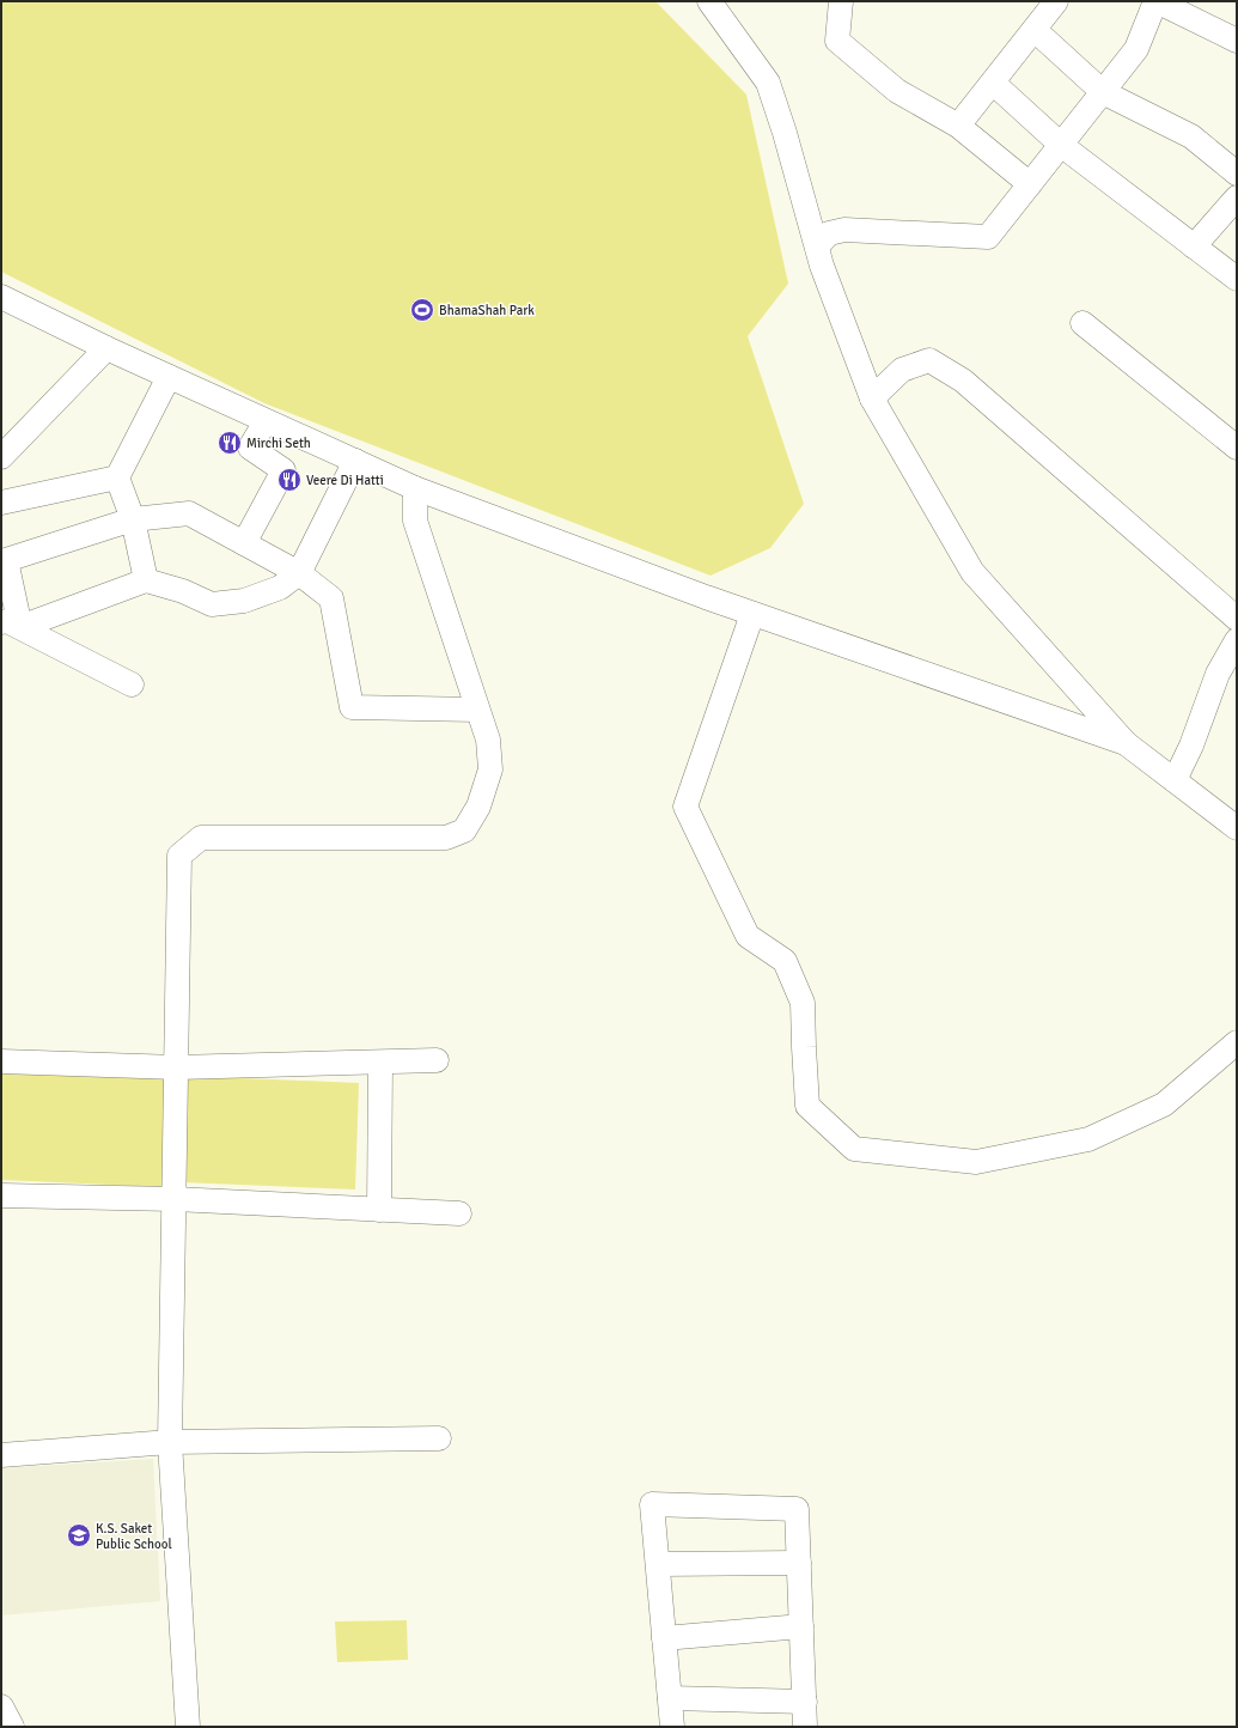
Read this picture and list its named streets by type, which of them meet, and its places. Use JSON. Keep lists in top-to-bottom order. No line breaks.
{"places":{"sports":["BhamaShah Park"],"restaurant":["Mirchi Seth","Veere Di Hatti"],"school or university":["K.S. Saket Public School"]}}
